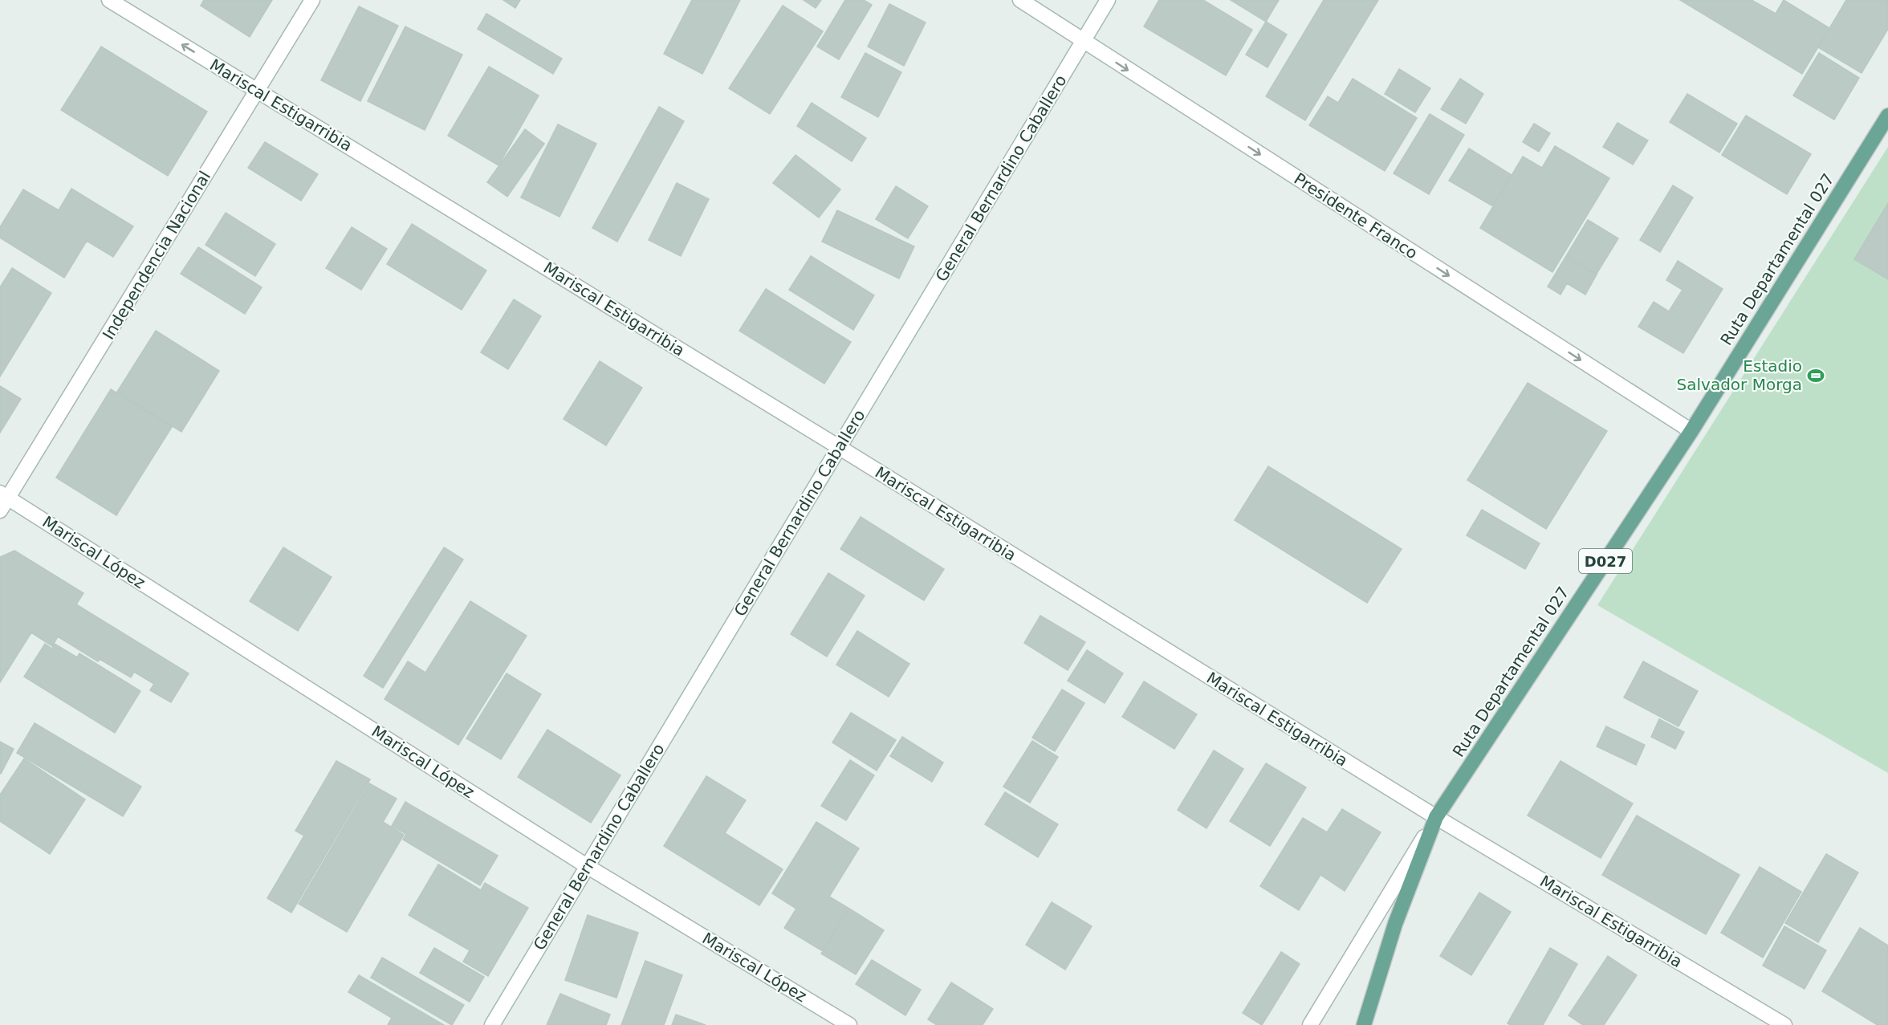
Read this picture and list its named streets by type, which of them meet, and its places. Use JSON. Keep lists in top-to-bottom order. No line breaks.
{"streets":{"main road":["Ruta Departamental 027","D027"],"street":["Mariscal Estigarribia","General Bernardino Caballero","Presidente Franco","Independencia Nacional","Mariscal López"]},"crossings":[["Mariscal Estigarribia","General Bernardino Caballero"],["Mariscal Estigarribia","Independencia Nacional"],["Mariscal Estigarribia","Ruta Departamental 027"],["General Bernardino Caballero","Presidente Franco"],["General Bernardino Caballero","Mariscal López"],["Presidente Franco","Ruta Departamental 027"],["Independencia Nacional","Mariscal López"]],"one_way":["Presidente Franco"],"places":{"sports":["Estadio Salvador Morga"]}}
